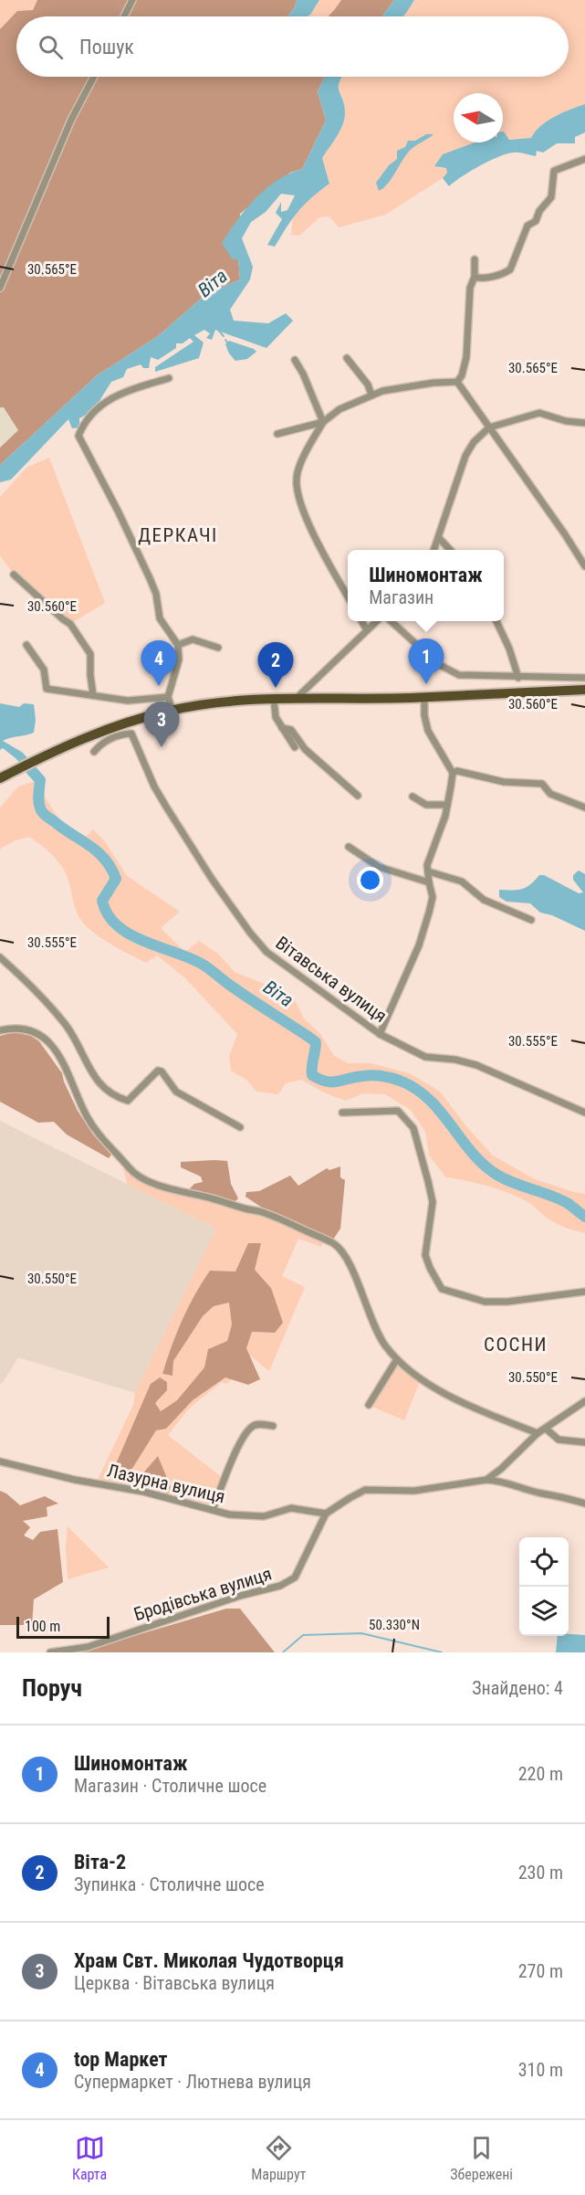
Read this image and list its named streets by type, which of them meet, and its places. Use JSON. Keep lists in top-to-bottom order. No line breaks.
{"streets":{"street":["Вітавська вулиця","Лазурна вулиця","Бродівська вулиця"]},"crossings":[["Лазурна вулиця","Бродівська вулиця"]],"districts":["ДЕРКАЧІ","СОСНИ"],"water":["Віта"],"scale_bar":"100 m","north":"left","page":{"search":"Пошук","popup":["Шиномонтаж","Магазин"],"pins":["1","4","2","3"],"scale":"100 m","heading":["Поруч","Знайдено: 4"],"list":[{"mark":"1","name":"Шиномонтаж","note":"Магазин · Столичне шосе","value":"220 m"},{"mark":"2","name":"Віта-2","note":"Зупинка · Столичне шосе","value":"230 m"},{"mark":"3","name":"Храм Свт. Миколая Чудотворця","note":"Церква · Вітавська вулиця","value":"270 m"},{"mark":"4","name":"top Маркет","note":"Супермаркет · Лютнева вулиця","value":"310 m"}],"nav":["Карта","Маршрут","Збережені"]},"coordinates":["30.565°E","30.560°E","30.555°E","30.550°E","50.330°N"]}
